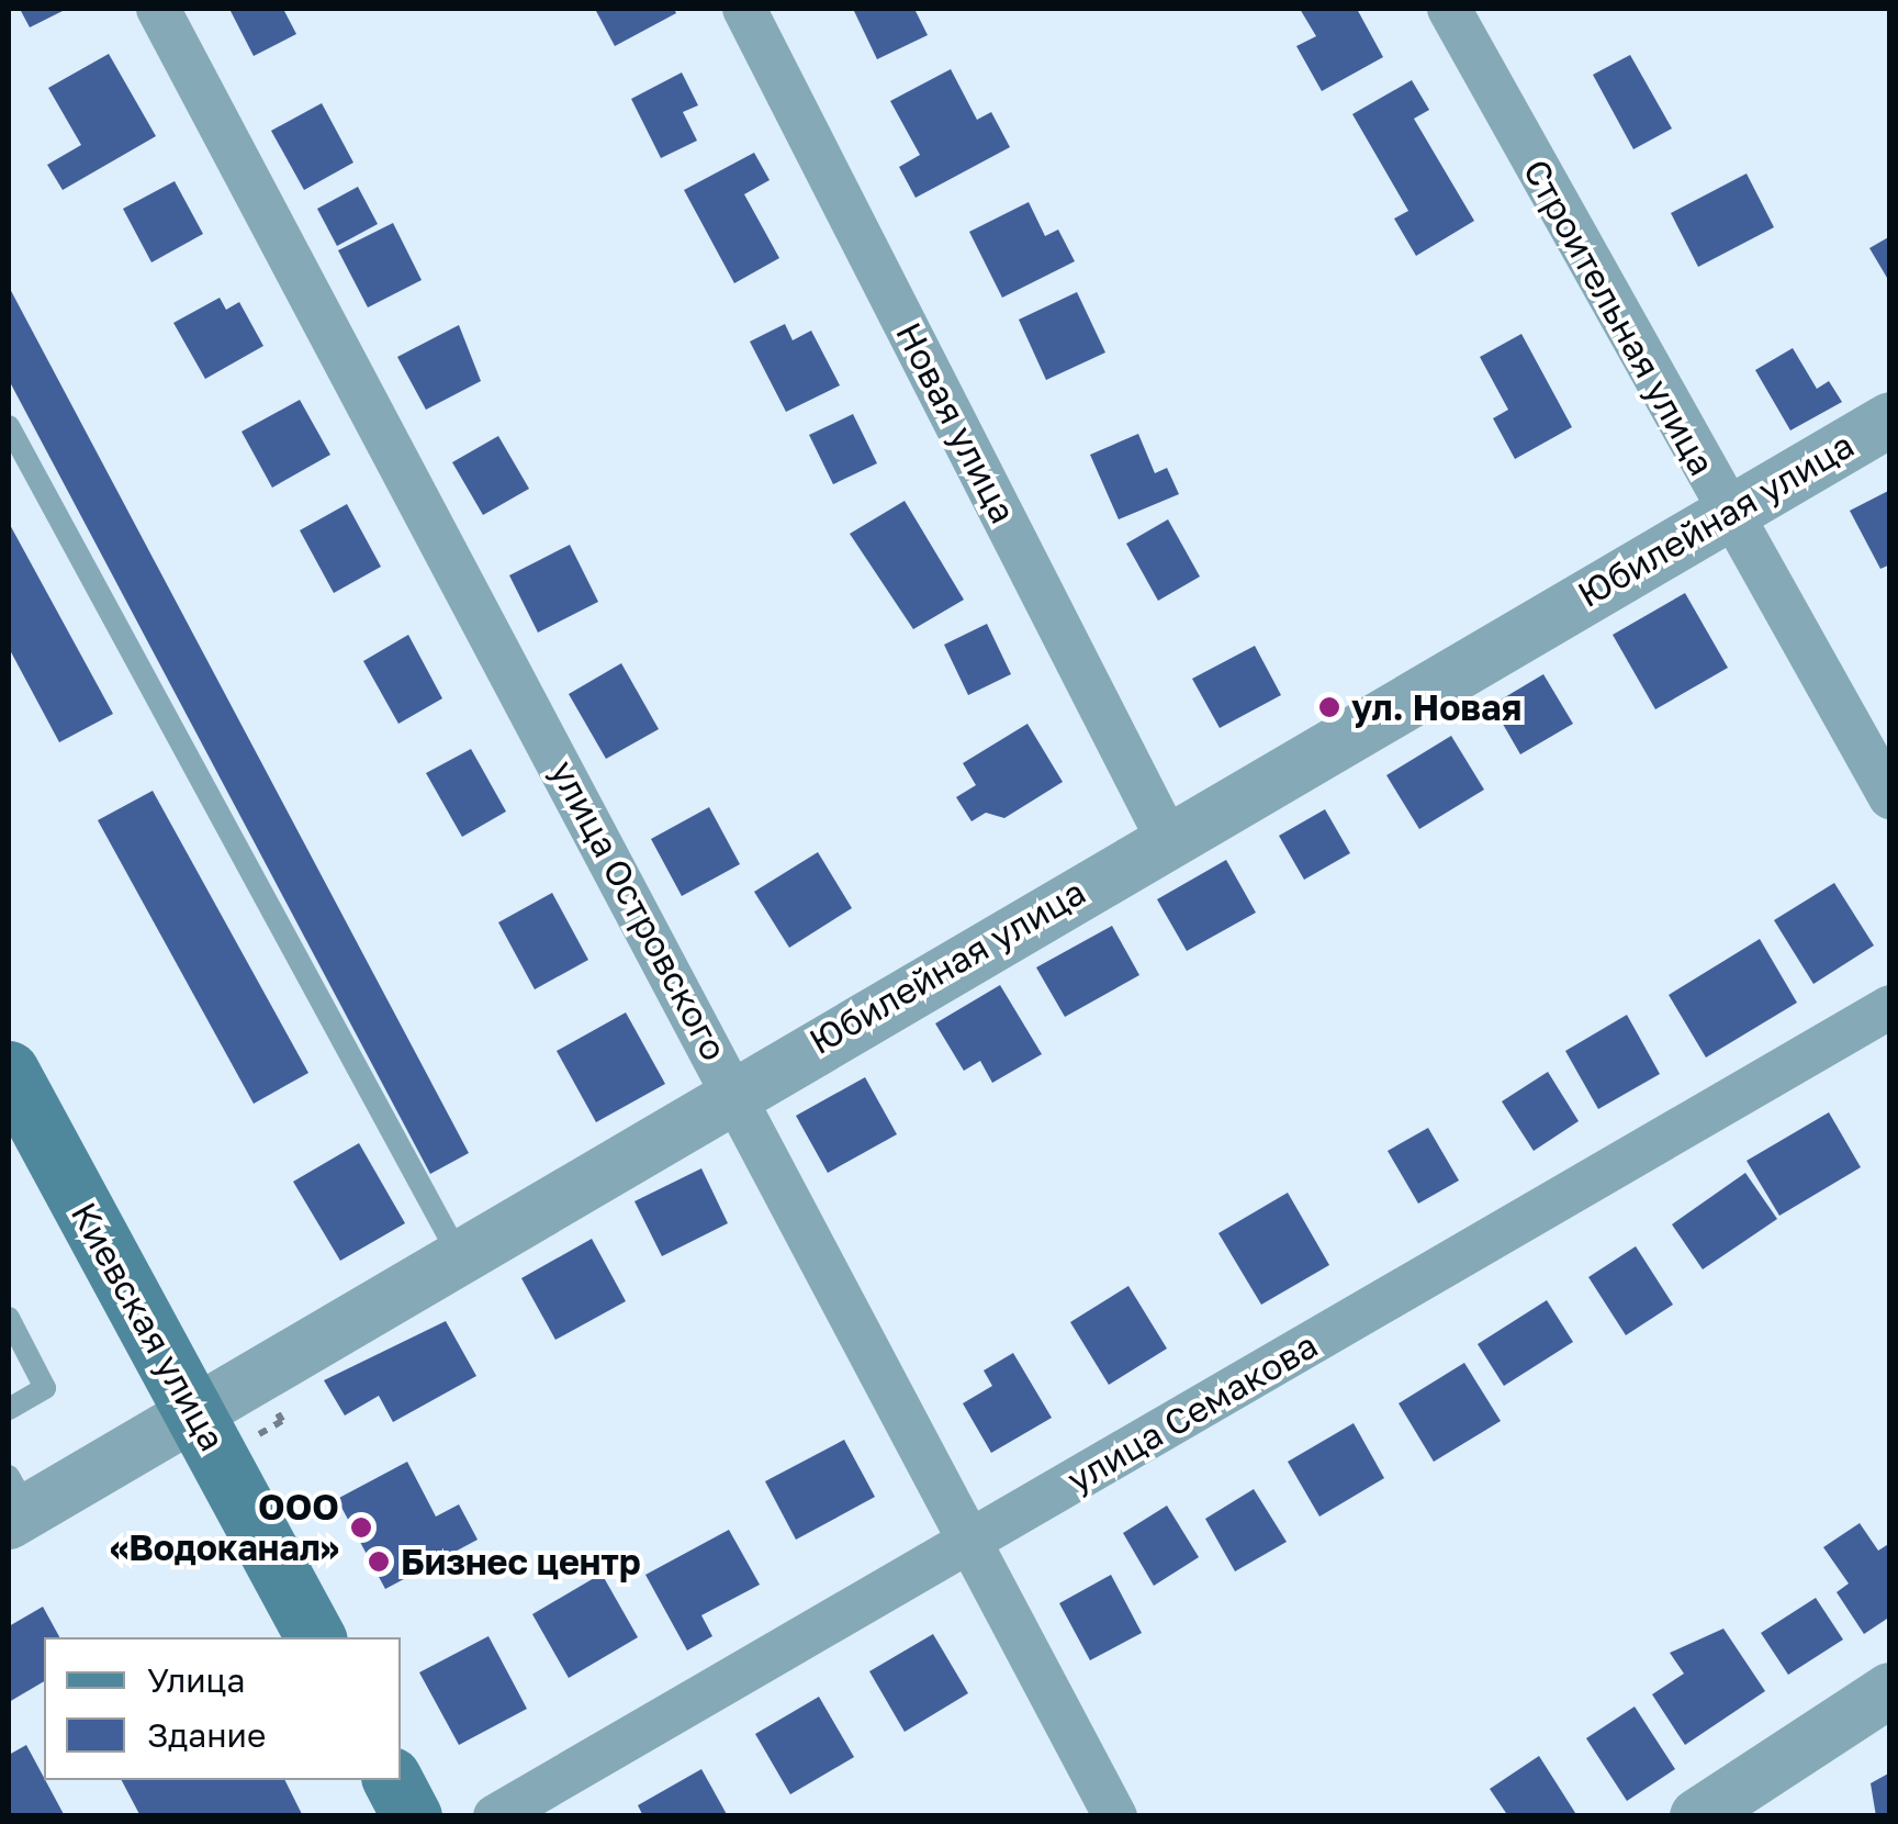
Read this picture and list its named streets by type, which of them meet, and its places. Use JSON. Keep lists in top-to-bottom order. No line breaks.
{"streets":{"main road":["Киевская улица"],"street":["Строительная улица","Новая улица","Юбилейная улица","улица Островского","улица Семакова"]},"crossings":[["Строительная улица","Юбилейная улица"],["Новая улица","Юбилейная улица"],["Юбилейная улица","улица Островского"],["Юбилейная улица","Киевская улица"],["улица Островского","улица Семакова"]],"places":["ул. Новая","ООО «Водоканал»","Бизнес центр"],"legend":["Улица","Здание"]}
